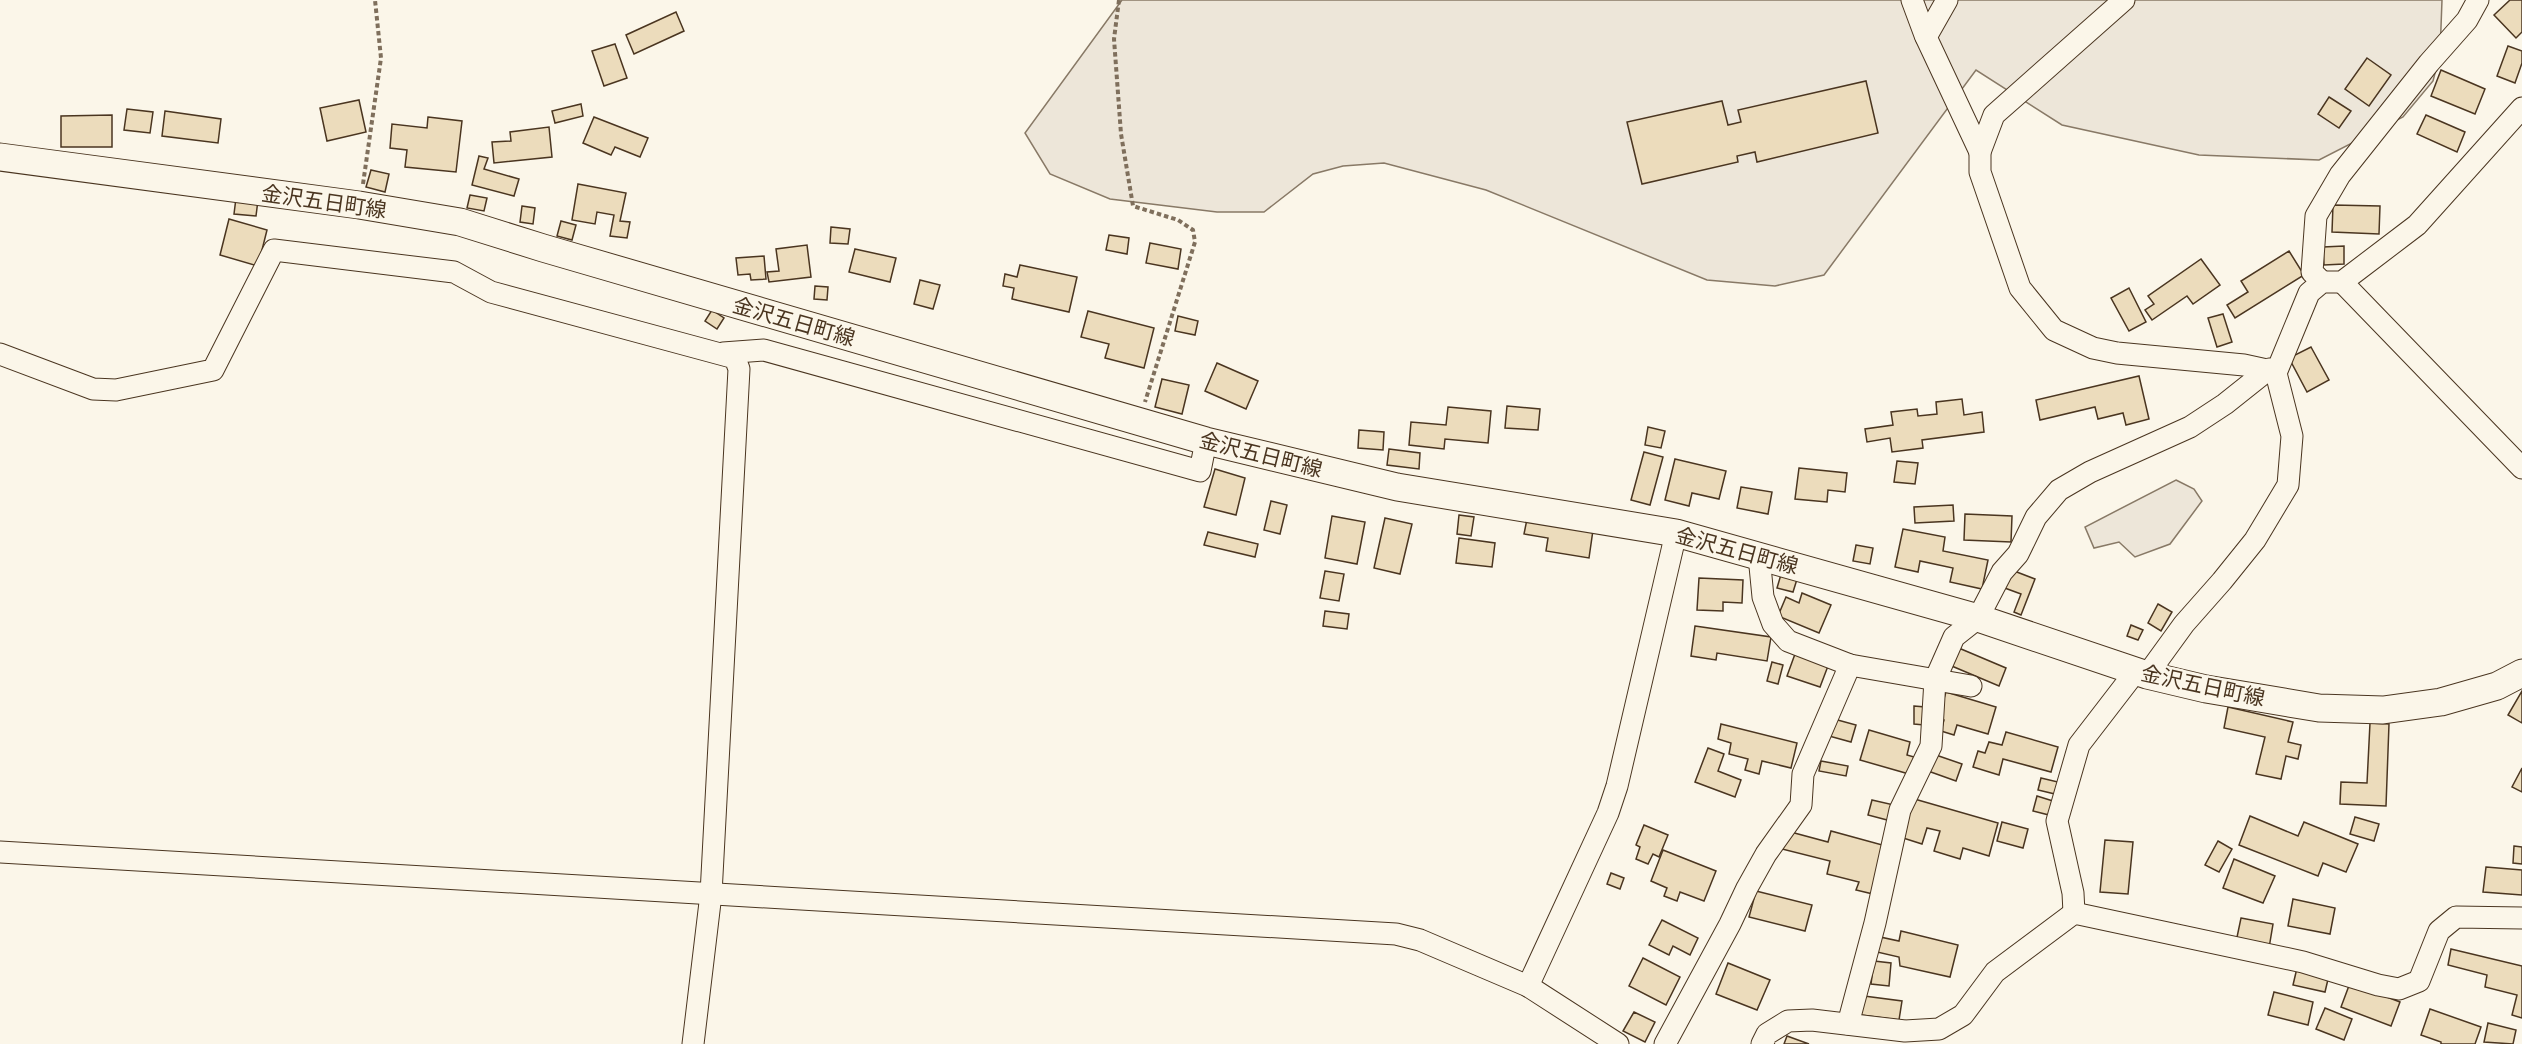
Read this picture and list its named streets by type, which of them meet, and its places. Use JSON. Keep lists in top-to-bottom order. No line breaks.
{"streets":{"main road":["金沢五日町線"]}}
